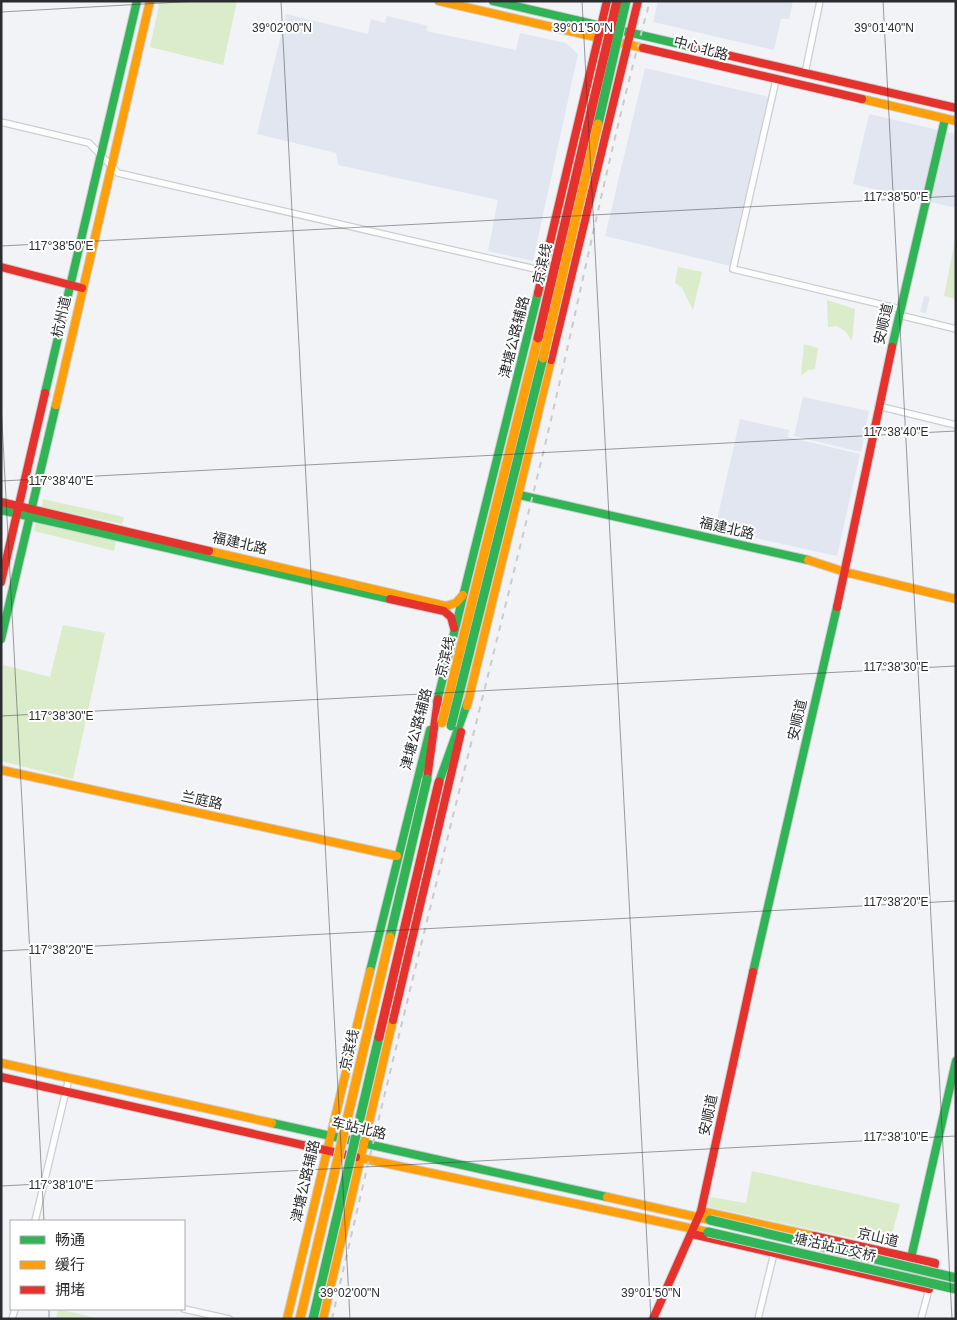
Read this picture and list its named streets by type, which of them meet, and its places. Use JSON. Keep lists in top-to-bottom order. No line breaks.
{"streets":{"main road":["中心北路","京滨线","杭州道","安顺道","津塘公路辅路","福建北路","兰庭路","车站北路","京山道","塘沽站立交桥"]},"crossings":[["中心北路","安顺道"],["中心北路","津塘公路辅路"],["杭州道","福建北路"],["安顺道","福建北路"],["安顺道","车站北路"],["安顺道","京山道"],["津塘公路辅路","福建北路"],["津塘公路辅路","兰庭路"],["津塘公路辅路","车站北路"],["车站北路","京山道"],["车站北路","塘沽站立交桥"]],"legend":["畅通","缓行","拥堵"],"coordinates":["39°02'00\"N","39°01'50\"N","39°01'40\"N","117°38'50\"E","117°38'40\"E","117°38'30\"E","117°38'20\"E","117°38'10\"E"]}
